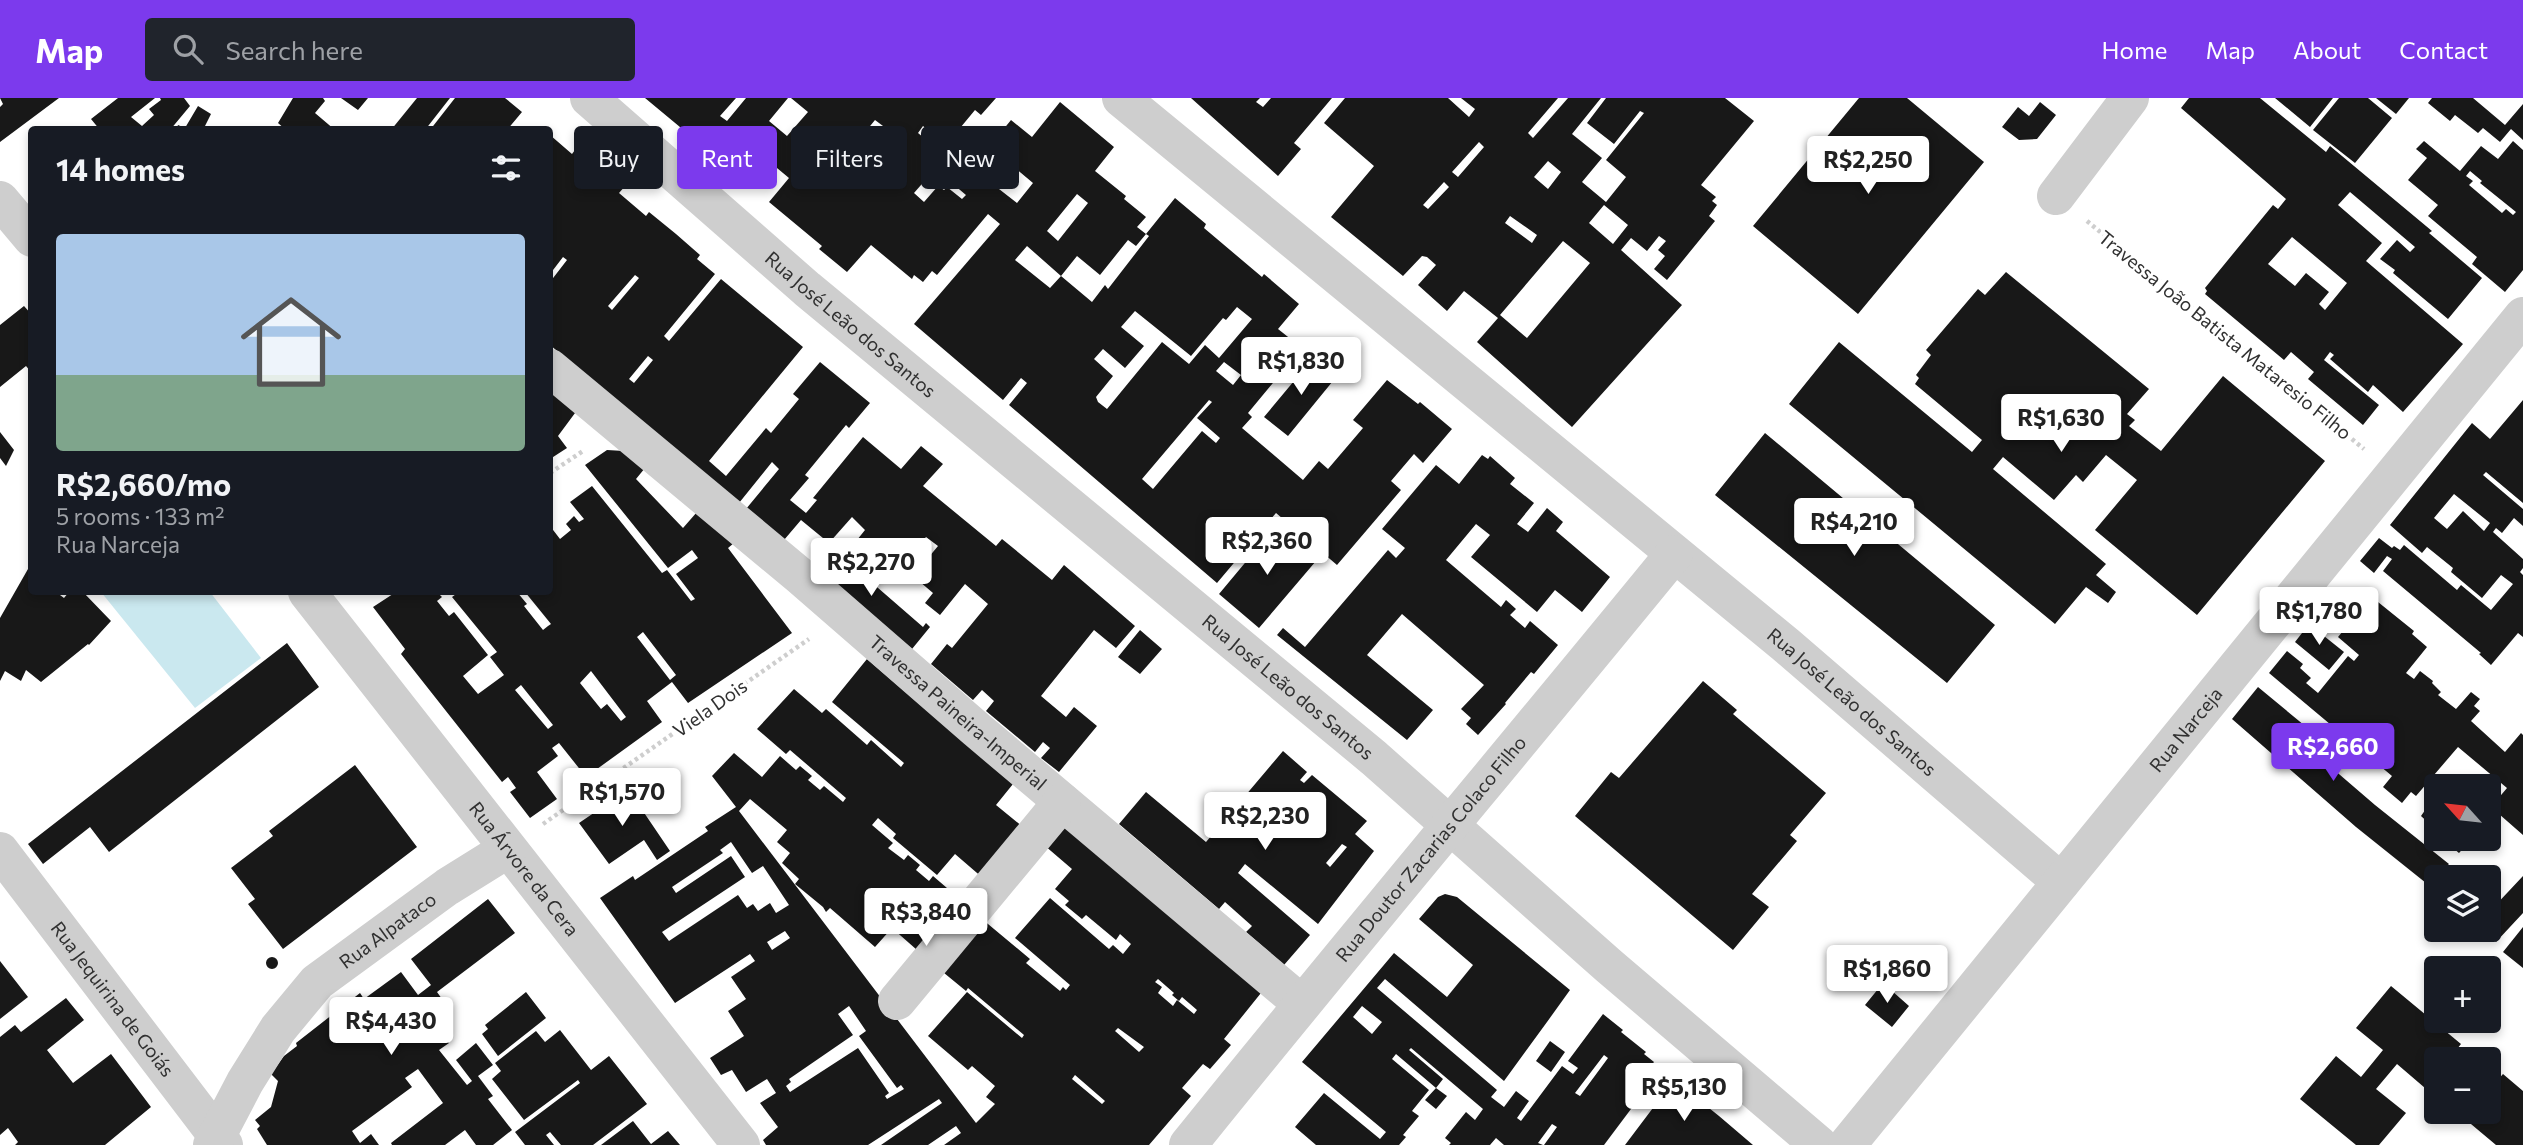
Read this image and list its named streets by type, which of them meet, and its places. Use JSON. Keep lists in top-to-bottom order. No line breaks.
{"streets":{"street":["Rua José Leão dos Santos","Travessa Paineira-Imperial","Rua Narceja","Rua Doutor Zacarias Colaco Filho","Rua Árvore da Cera","Rua Alpataco","Rua Jequirina de Goiás"],"path":["Travessa João Batista Mataresio Filho","Viela Dois"]},"crossings":[["Rua José Leão dos Santos","Rua Narceja"],["Rua José Leão dos Santos","Rua Doutor Zacarias Colaco Filho"],["Travessa João Batista Mataresio Filho","Rua Narceja"],["Viela Dois","Travessa Paineira-Imperial"],["Viela Dois","Rua Árvore da Cera"],["Viela Dois","Rua Alpataco"],["Travessa Paineira-Imperial","Rua Doutor Zacarias Colaco Filho"],["Rua Árvore da Cera","Rua Alpataco"],["Rua Alpataco","Rua Jequirina de Goiás"]],"north":"top left","page":{"header":"Map","search":"Search here","nav":["Home","Map","About","Contact"],"chip":["Buy","Rent","Filters","New"],"heading":"14 homes","price":["R$2,250","R$1,830","R$1,630","R$4,210","R$2,360","R$2,270","R$1,780","R$2,660","R$1,570","R$2,230","R$3,840","R$1,860","R$4,430","R$5,130"],"list":[{"name":"R$2,660/mo","note":"5 rooms · 133 m² · Rua Narceja"}],"map_buttons":["+","−"]}}
